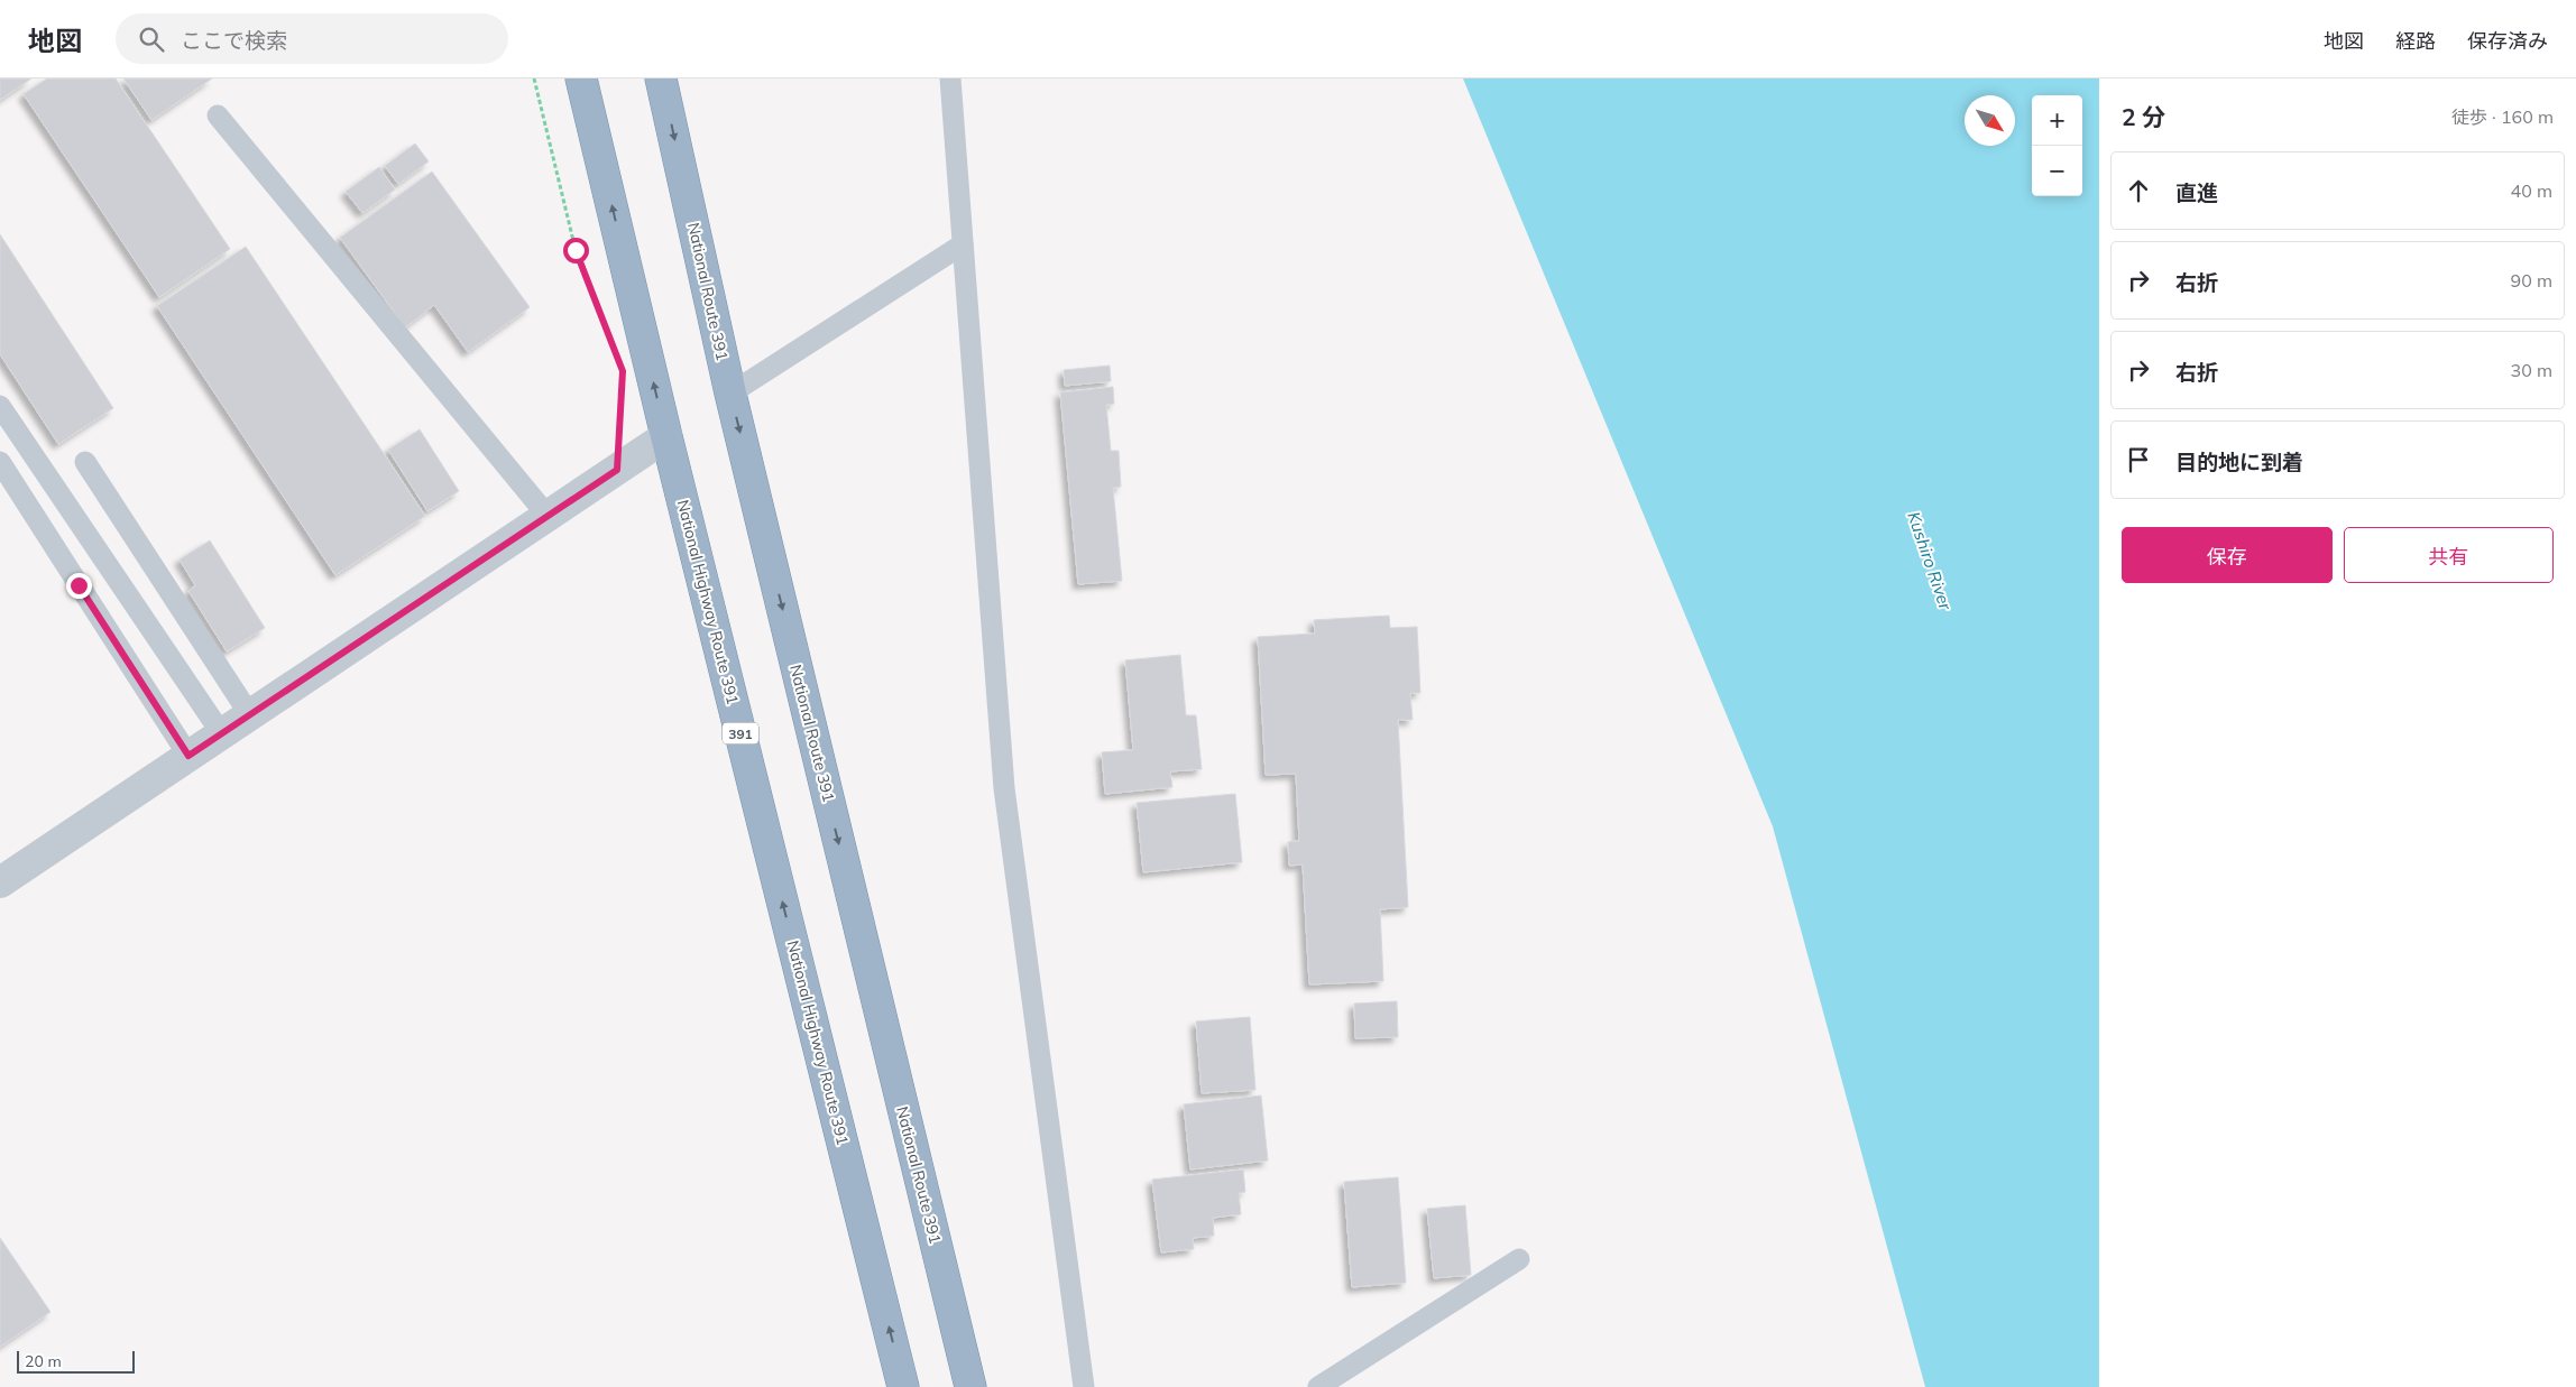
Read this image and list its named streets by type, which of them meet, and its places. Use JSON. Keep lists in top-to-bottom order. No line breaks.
{"streets":{"highway":["National Route 391","National Highway Route 391","391"]},"one_way":["National Route 391","National Highway Route 391"],"water":["Kushiro River"],"scale_bar":"20 m","north":"bottom right","page":{"header":"地図","search":"ここで検索","nav":["地図","経路","保存済み"],"heading":["2 分","徒歩 · 160 m"],"map_buttons":["+","−"],"list":[["直進","40 m"],["右折","90 m"],["右折","30 m"],"目的地に到着"],"buttons":["保存","共有"],"scale":"20 m"}}
